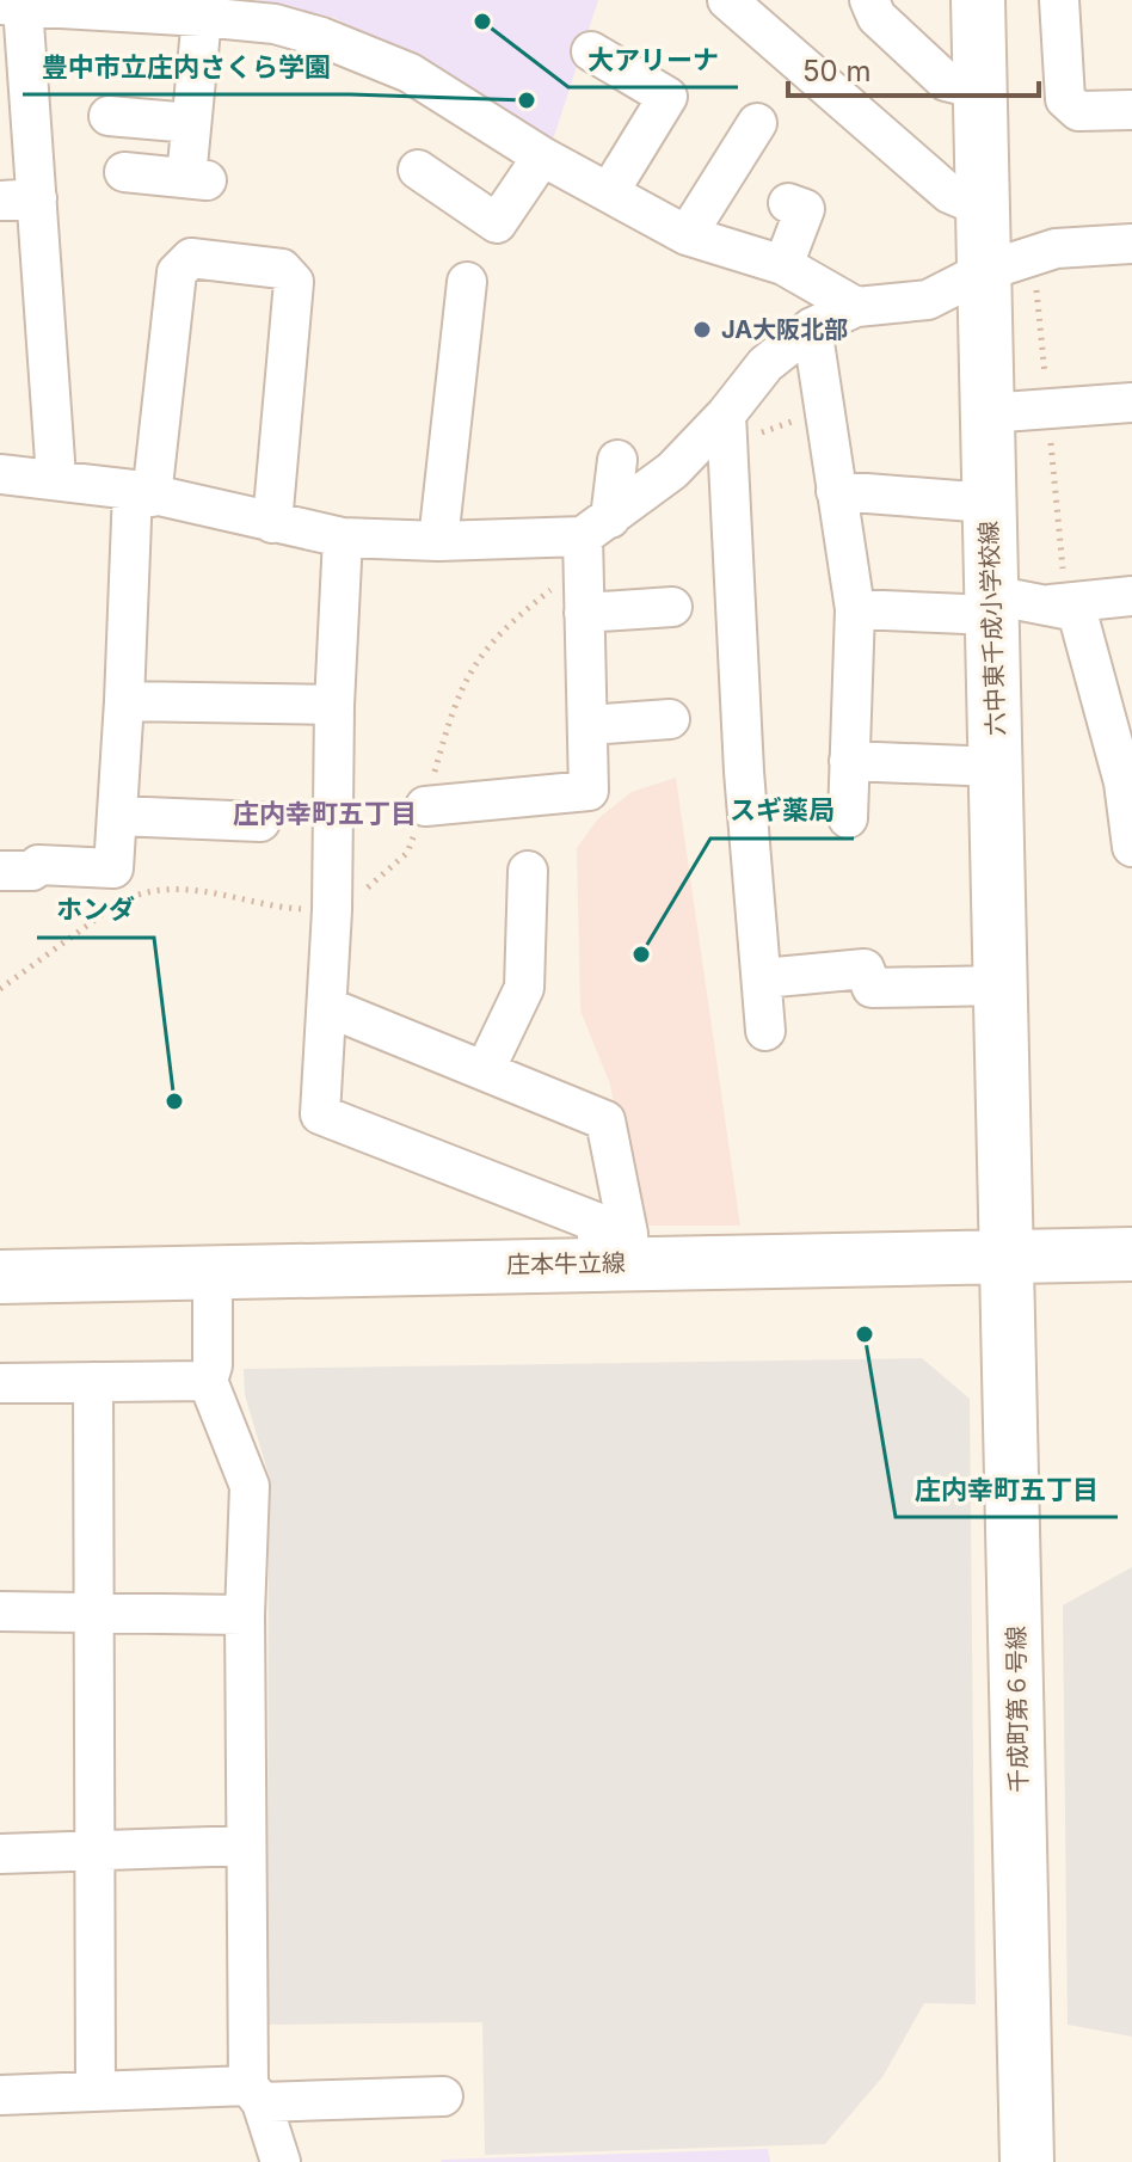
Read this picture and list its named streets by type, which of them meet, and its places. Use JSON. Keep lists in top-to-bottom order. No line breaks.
{"streets":{"street":["六中東千成小学校線","庄本牛立線","千成町第６号線"]},"crossings":[["六中東千成小学校線","庄本牛立線"],["六中東千成小学校線","千成町第６号線"],["庄本牛立線","千成町第６号線"]],"districts":["庄内幸町五丁目"],"places":["大アリーナ","豊中市立庄内さくら学園","JA大阪北部","スギ薬局","ホンダ","庄内幸町五丁目"],"scale_bar":"50 m"}
